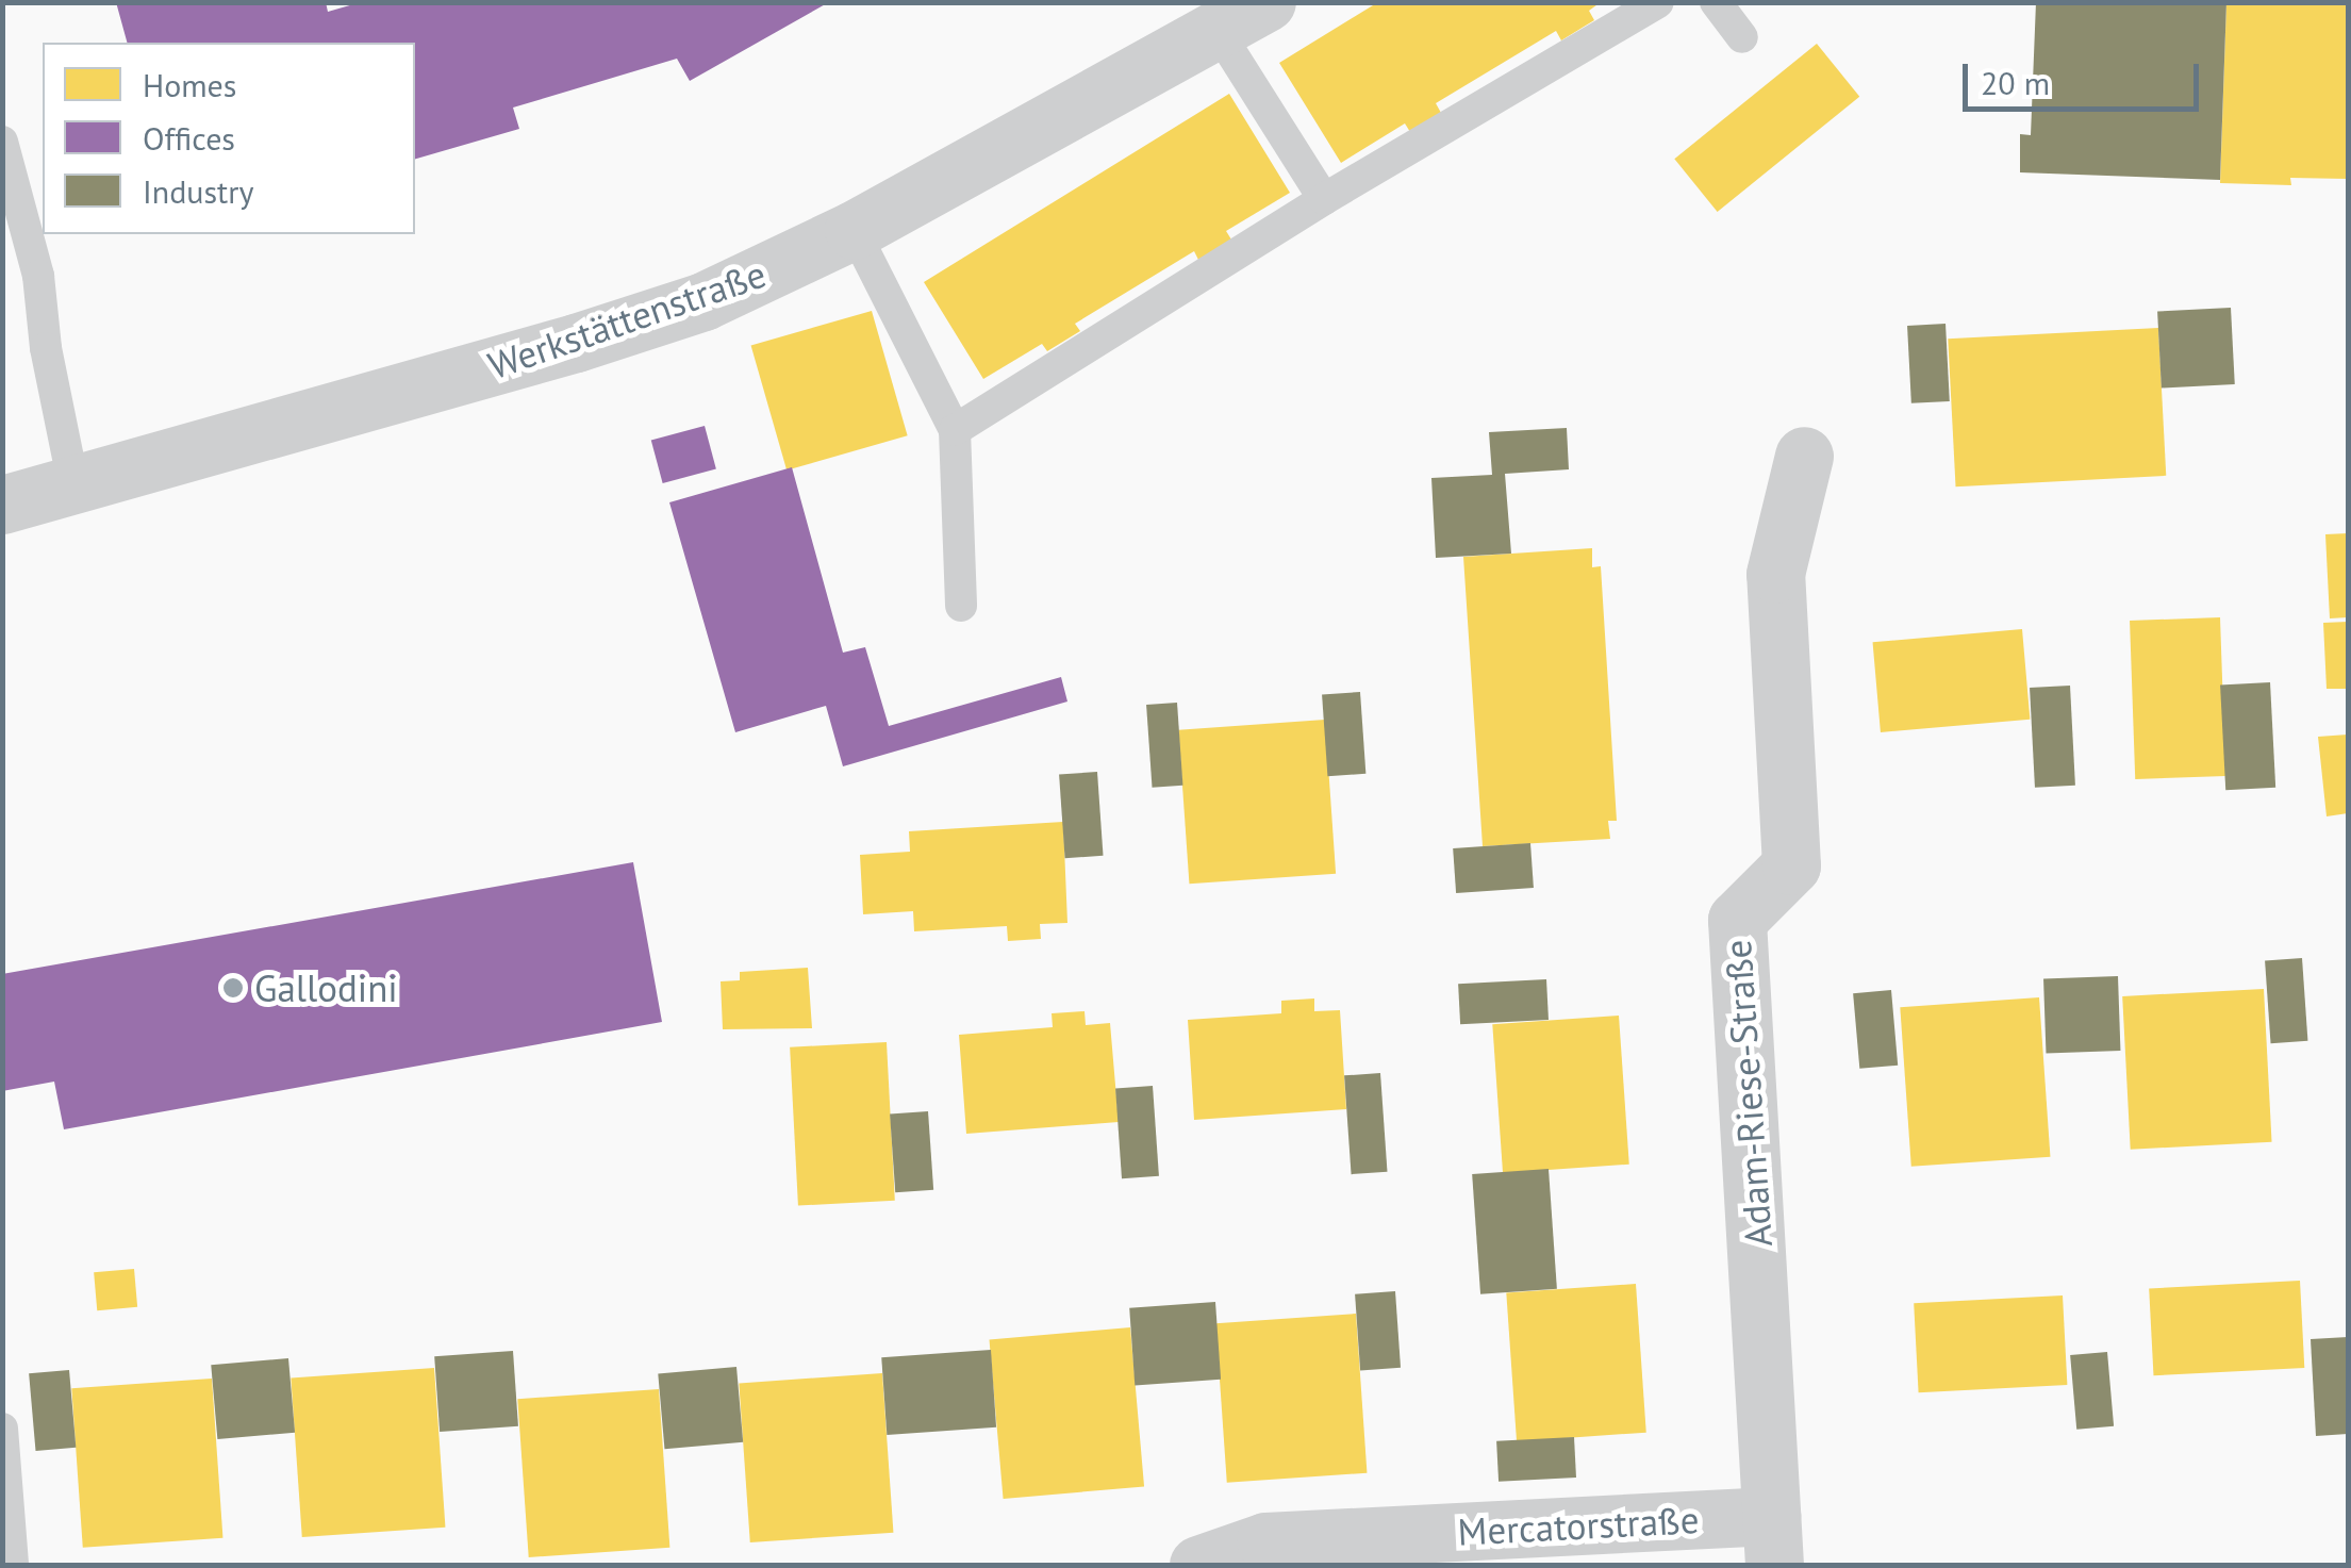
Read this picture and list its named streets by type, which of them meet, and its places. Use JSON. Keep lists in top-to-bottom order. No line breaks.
{"streets":{"street":["Werkstättenstraße","Adam-Riese-Straße","Mercatorstraße"]},"crossings":[["Adam-Riese-Straße","Mercatorstraße"]],"places":["Gallodini"],"legend":["Homes","Offices","Industry"],"scale_bar":"20 m"}
